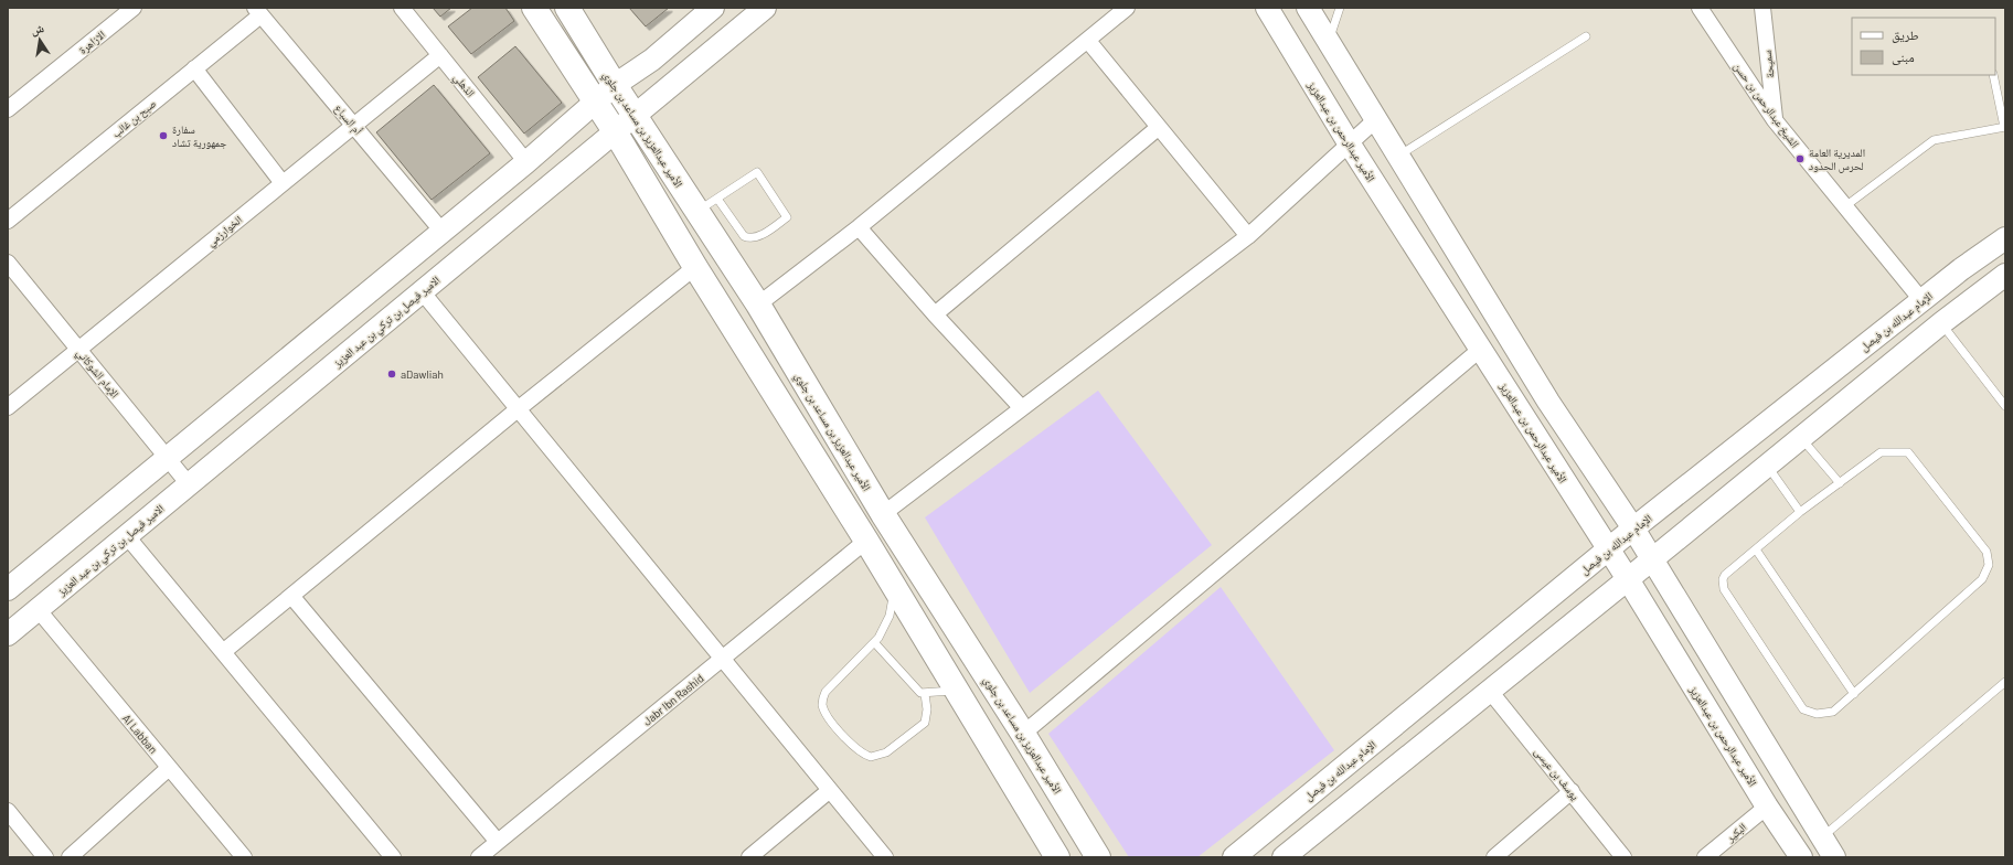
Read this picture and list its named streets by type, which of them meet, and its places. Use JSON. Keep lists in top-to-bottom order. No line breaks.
{"streets":{"main road":["الأمير عبدالعزيز بن مساعد بن جلوي"],"street":["الازاهرة","سميحة","الذهلي","الشيخ عبدالرحمن بن حسن","صبح بن غالب","أم السباع","الأمير عبدالرحمن بن عبدالعزيز","الخوارزمي","الامير فيصل بن تركي بن عبد العزيز","الإمام عبدالله بن فيصل","الإمام الشوكاني","Jabr Ibn Rashid","Al Labban","يوسف بن عيسى","البكير"]},"crossings":[["سميحة","الشيخ عبدالرحمن بن حسن"],["الذهلي","الخوارزمي"],["الشيخ عبدالرحمن بن حسن","الإمام عبدالله بن فيصل"],["صبح بن غالب","أم السباع"],["أم السباع","الخوارزمي"],["الأمير عبدالعزيز بن مساعد بن جلوي","الامير فيصل بن تركي بن عبد العزيز"],["الأمير عبدالرحمن بن عبدالعزيز","الإمام عبدالله بن فيصل"],["الأمير عبدالرحمن بن عبدالعزيز","البكير"],["الخوارزمي","الإمام الشوكاني"],["الامير فيصل بن تركي بن عبد العزيز","الإمام الشوكاني"],["الامير فيصل بن تركي بن عبد العزيز","Al Labban"]],"places":["سفارة جمهورية تشاد","المديرية العامة لحرس الحدود","aDawliah"],"legend":["طريق","مبنى"],"north":"top"}
